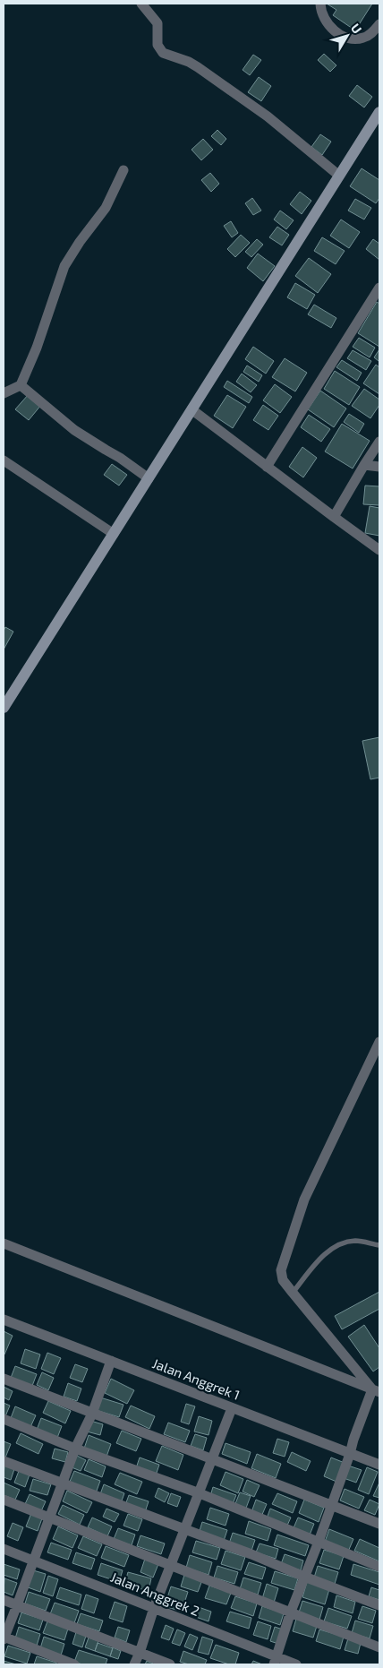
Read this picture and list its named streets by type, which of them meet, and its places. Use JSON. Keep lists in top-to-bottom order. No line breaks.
{"streets":{"street":["Jalan Anggrek 1","Jalan Anggrek 2"]},"north":"top right"}
